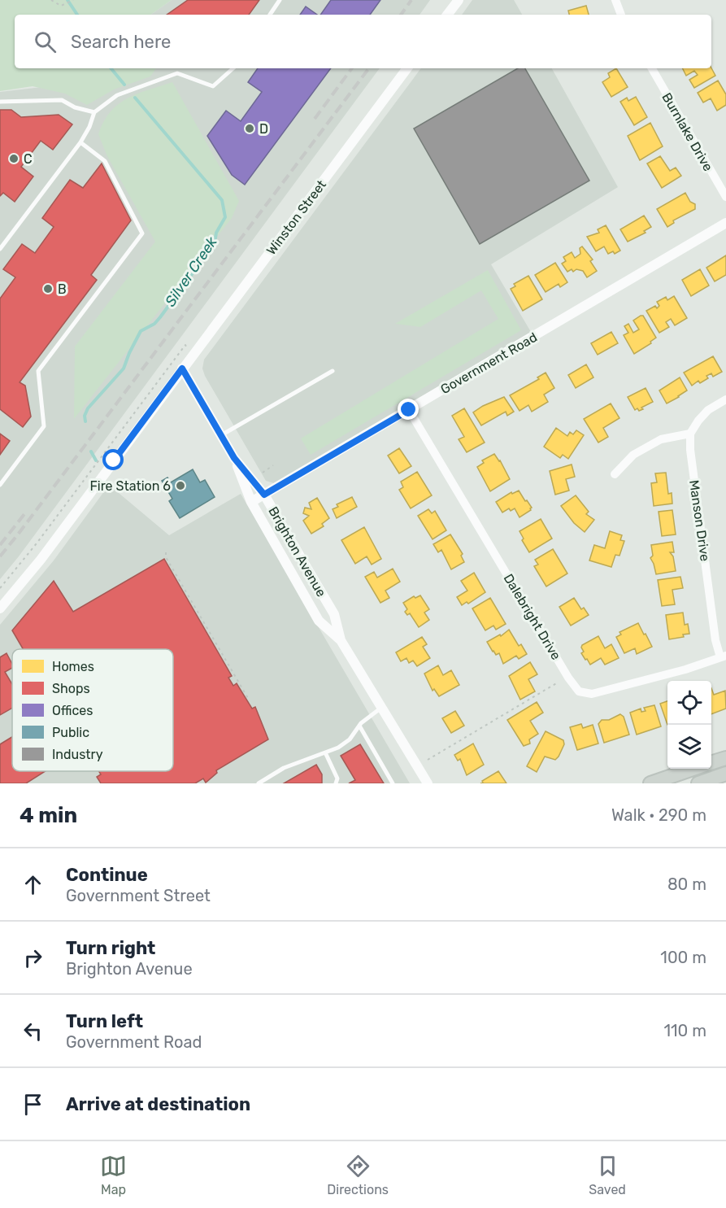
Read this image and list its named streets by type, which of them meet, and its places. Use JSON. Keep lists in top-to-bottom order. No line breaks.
{"streets":{"street":["Burnlake Drive","Winston Street","Government Road","Manson Drive","Brighton Avenue","Dalebright Drive"]},"crossings":[["Winston Street","Brighton Avenue"],["Government Road","Brighton Avenue"],["Government Road","Dalebright Drive"],["Manson Drive","Dalebright Drive"]],"water":["Silver Creek"],"places":["D","C","B","Fire Station 6"],"legend":["Homes","Shops","Offices","Public","Industry"],"page":{"search":"Search here","heading":["4 min","Walk · 290 m"],"list":[["Continue","Government Street","80 m"],["Turn right","Brighton Avenue","100 m"],["Turn left","Government Road","110 m"],"Arrive at destination"],"nav":["Map","Directions","Saved"]}}
